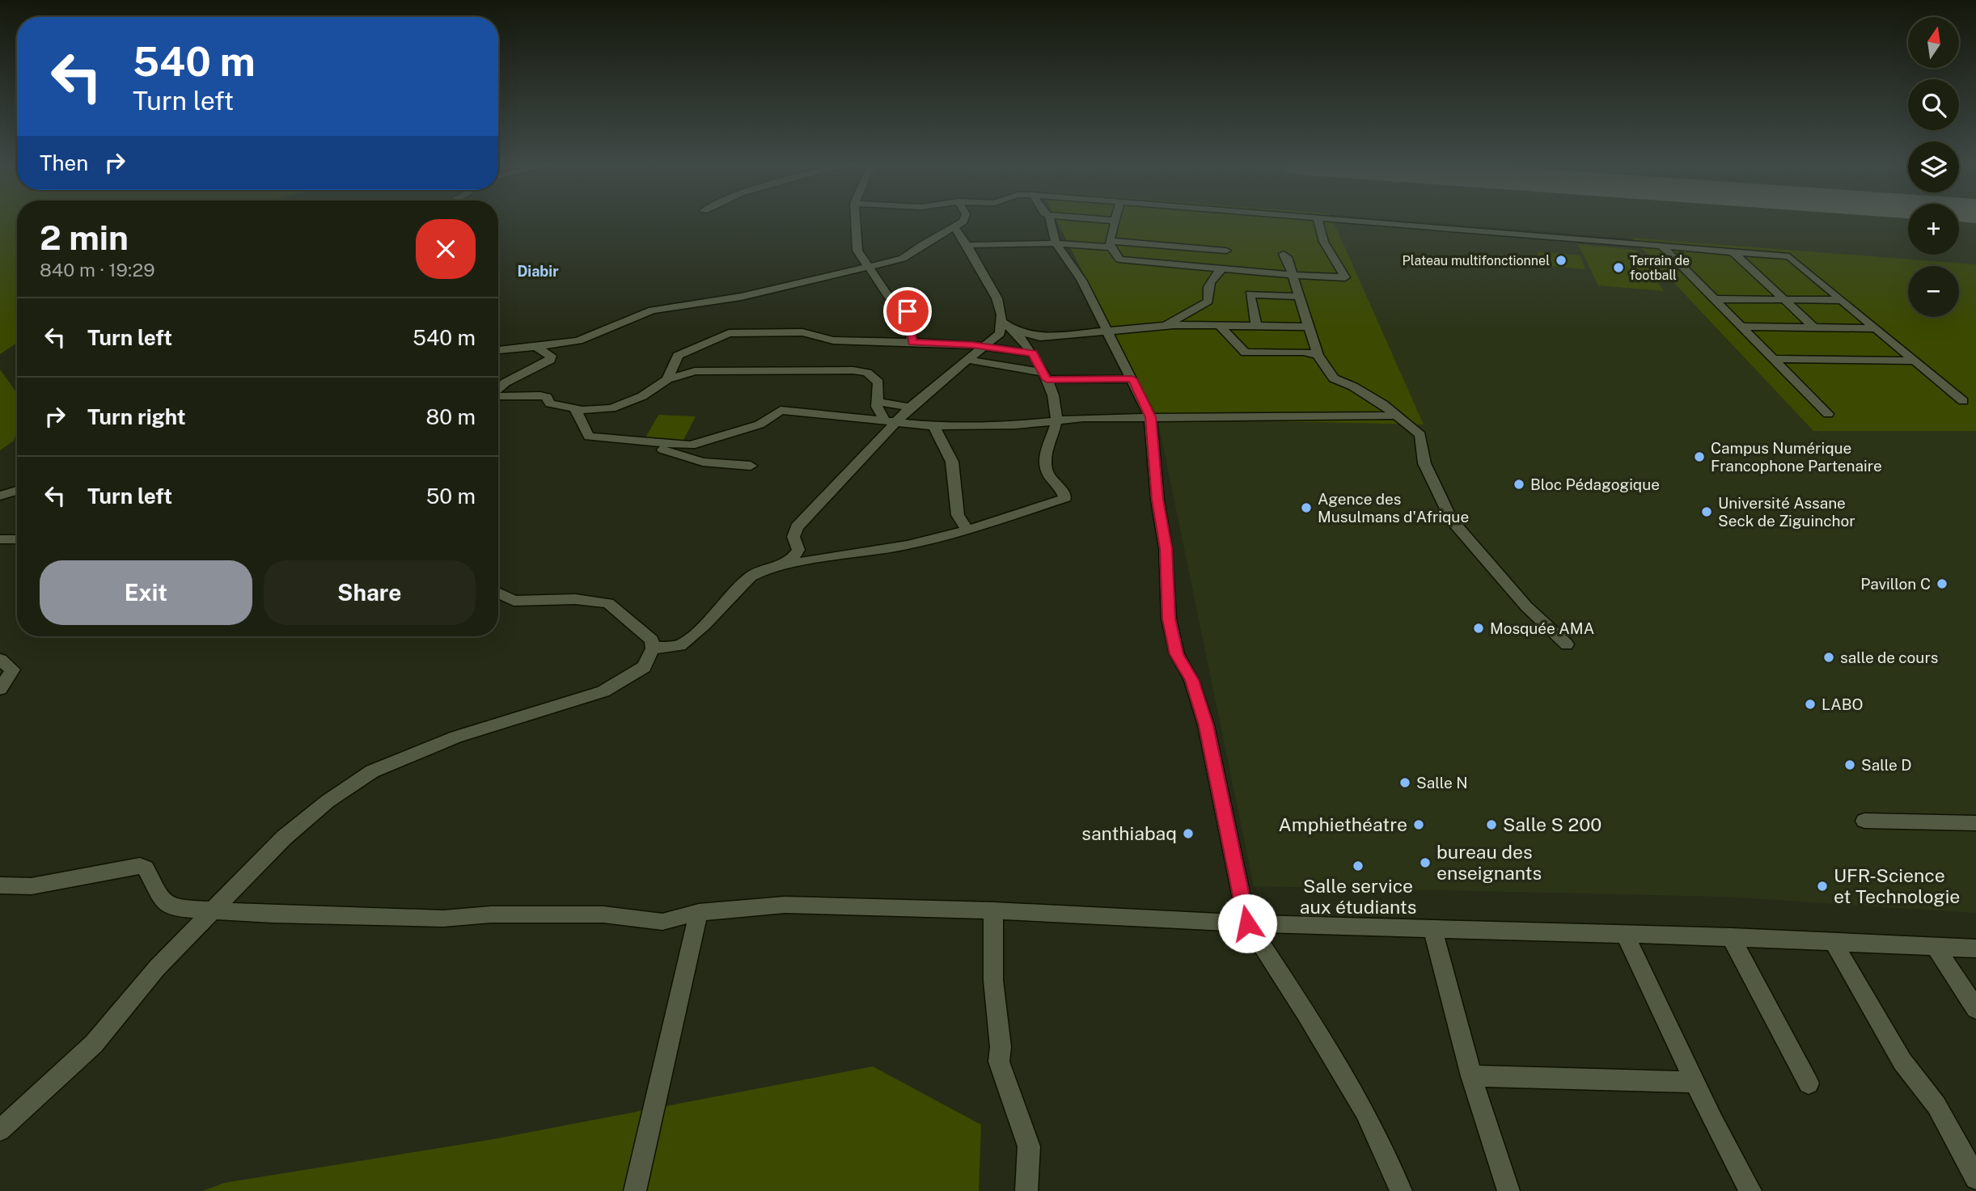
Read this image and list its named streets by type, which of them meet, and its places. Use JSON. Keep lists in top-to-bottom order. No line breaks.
{"districts":["Diabir"],"places":["Plateau multifonctionnel","Terrain de football","Campus Numérique Francophone Partenaire","Bloc Pédagogique","Agence des Musulmans d'Afrique","Université Assane Seck de Ziguinchor","Pavillon C","Mosquée AMA","salle de cours","LABO","Salle D","Salle N","Amphiethéatre","Salle S 200","santhiabaq","bureau des enseignants","Salle service aux étudiants","UFR-Science et Technologie"],"north":"top","page":{"map_buttons":["+","−"],"turn":["540 m","Turn left"],"then":"Then","heading":["2 min","840 m · 19:29"],"list":[{"name":"Turn left","value":"540 m"},{"name":"Turn right","value":"80 m"},{"name":"Turn left","value":"50 m"}],"buttons":["Exit","Share"]}}
